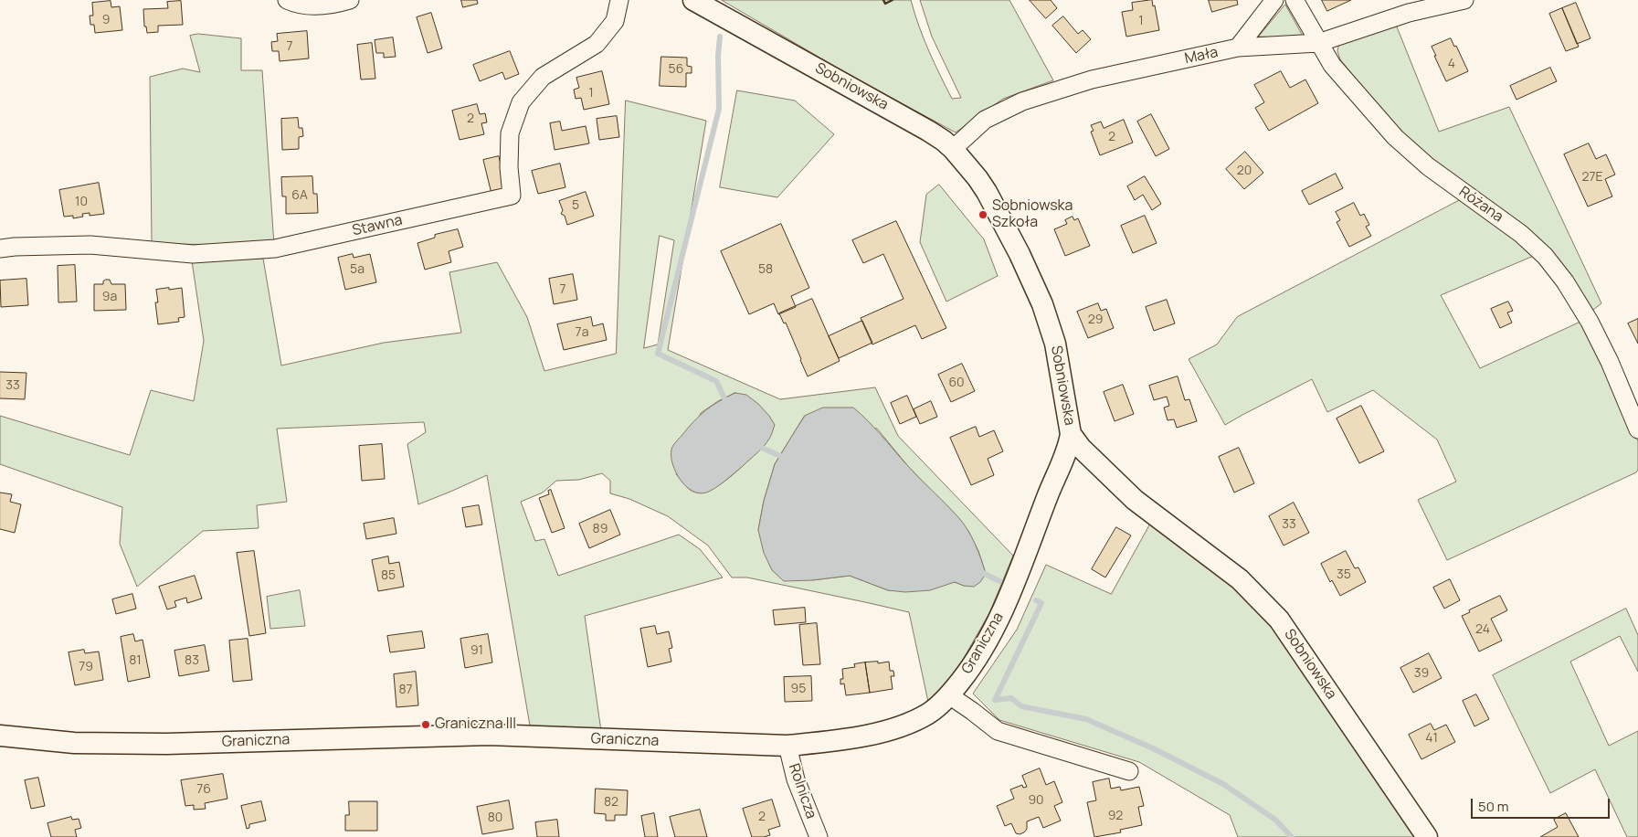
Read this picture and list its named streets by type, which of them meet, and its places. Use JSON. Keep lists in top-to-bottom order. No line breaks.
{"streets":{"street":["Mała","Sobniowska","Różana","Stawna","Graniczna","Rolnicza"]},"crossings":[["Mała","Sobniowska"],["Mała","Różana"],["Sobniowska","Graniczna"],["Graniczna","Rolnicza"]],"places":["Sobniowska Szkoła","Graniczna III"],"house_numbers":["9","1","7","4","56","1","2","2","20","27E","6A","10","5","5a","58","7","9a","29","7a","60","33","33","89","35","85","24","91","81","83","79","39","95","87","41","76","90","82","92","2","80"],"scale_bar":"50 m"}
